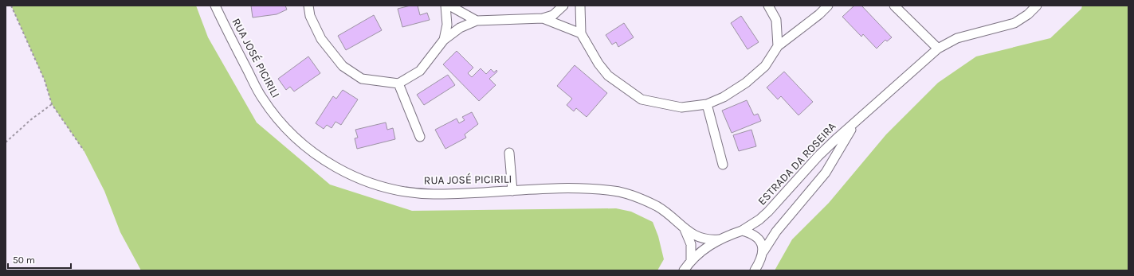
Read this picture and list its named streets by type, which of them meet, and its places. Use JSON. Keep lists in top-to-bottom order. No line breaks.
{"streets":{"street":["RUA JOSÉ PICIRILI","ESTRADA DA ROSEIRA"]},"scale_bar":"50 m"}
